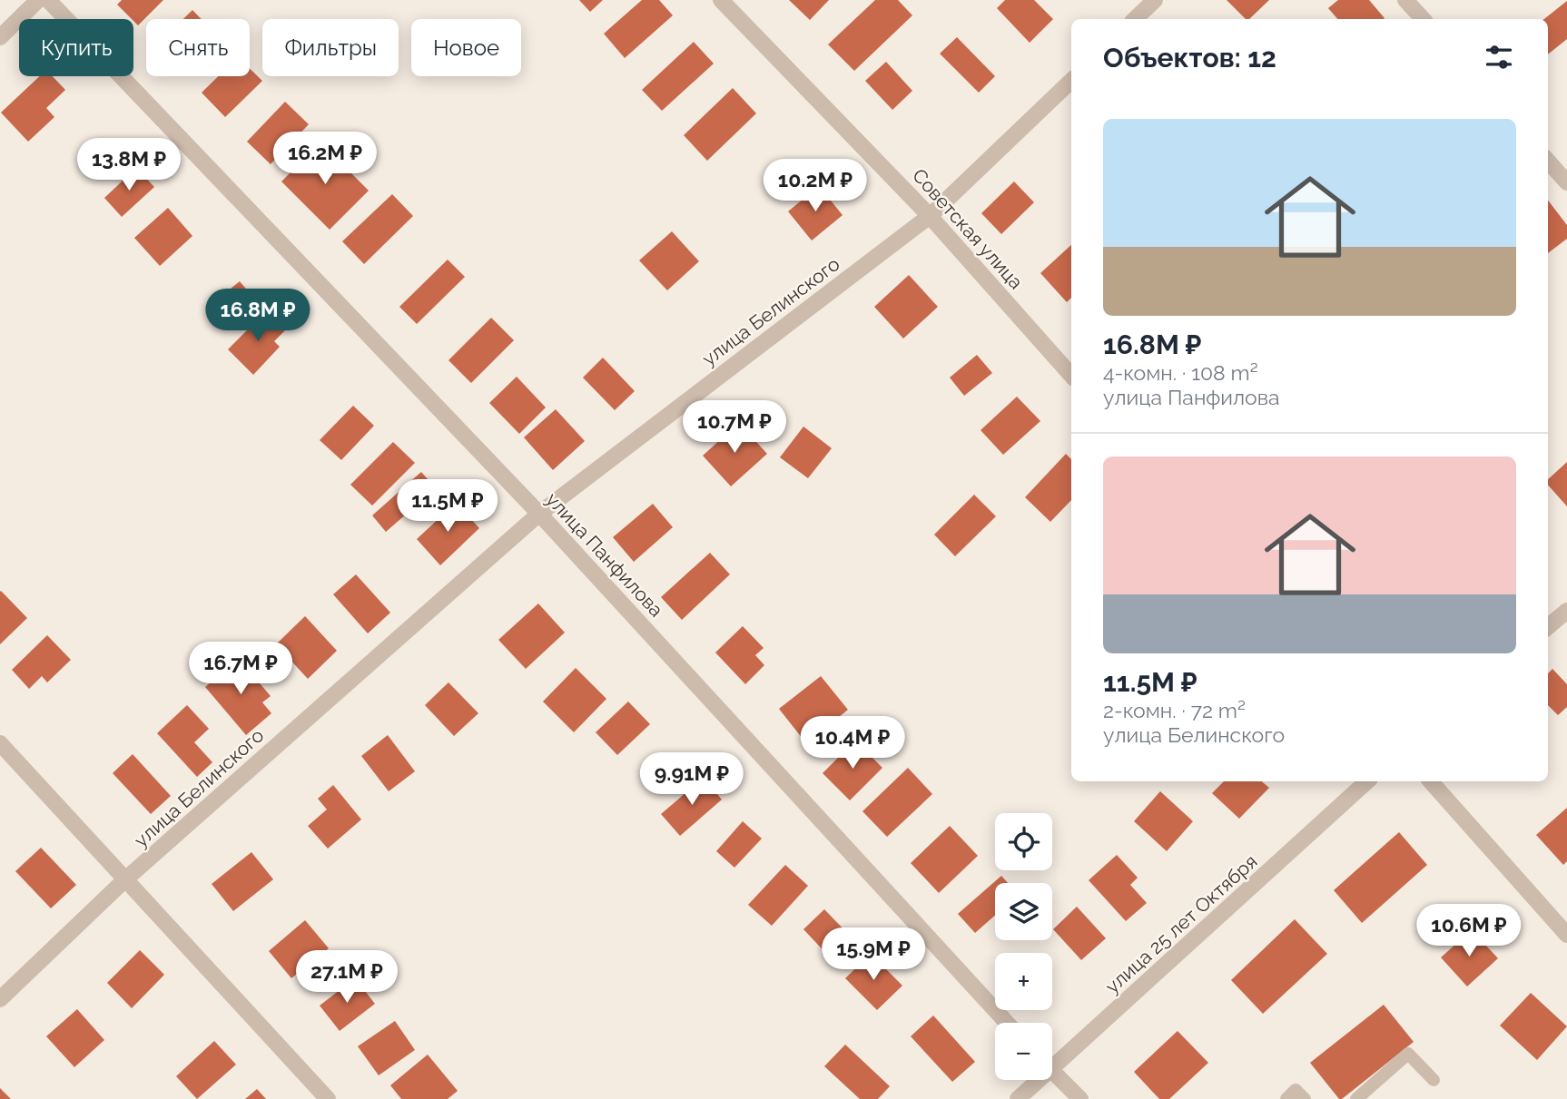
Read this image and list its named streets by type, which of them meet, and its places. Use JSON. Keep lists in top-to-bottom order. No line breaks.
{"streets":{"street":["Советская улица","улица Белинского","улица Панфилова","улица 25 лет Октября"]},"crossings":[["Советская улица","улица Белинского"],["улица Белинского","улица Панфилова"]],"page":{"chip":["Купить","Снять","Фильтры","Новое"],"heading":"Объектов: 12","list":[{"name":"16.8M ₽","note":"4-комн. · 108 m² · улица Панфилова"},{"name":"11.5M ₽","note":"2-комн. · 72 m² · улица Белинского"}],"price":["16.2M ₽","13.8M ₽","10.2M ₽","16.8M ₽","10.7M ₽","11.5M ₽","16.7M ₽","10.4M ₽","9.91M ₽","10.6M ₽","15.9M ₽","27.1M ₽"],"map_buttons":["+","−"]}}
